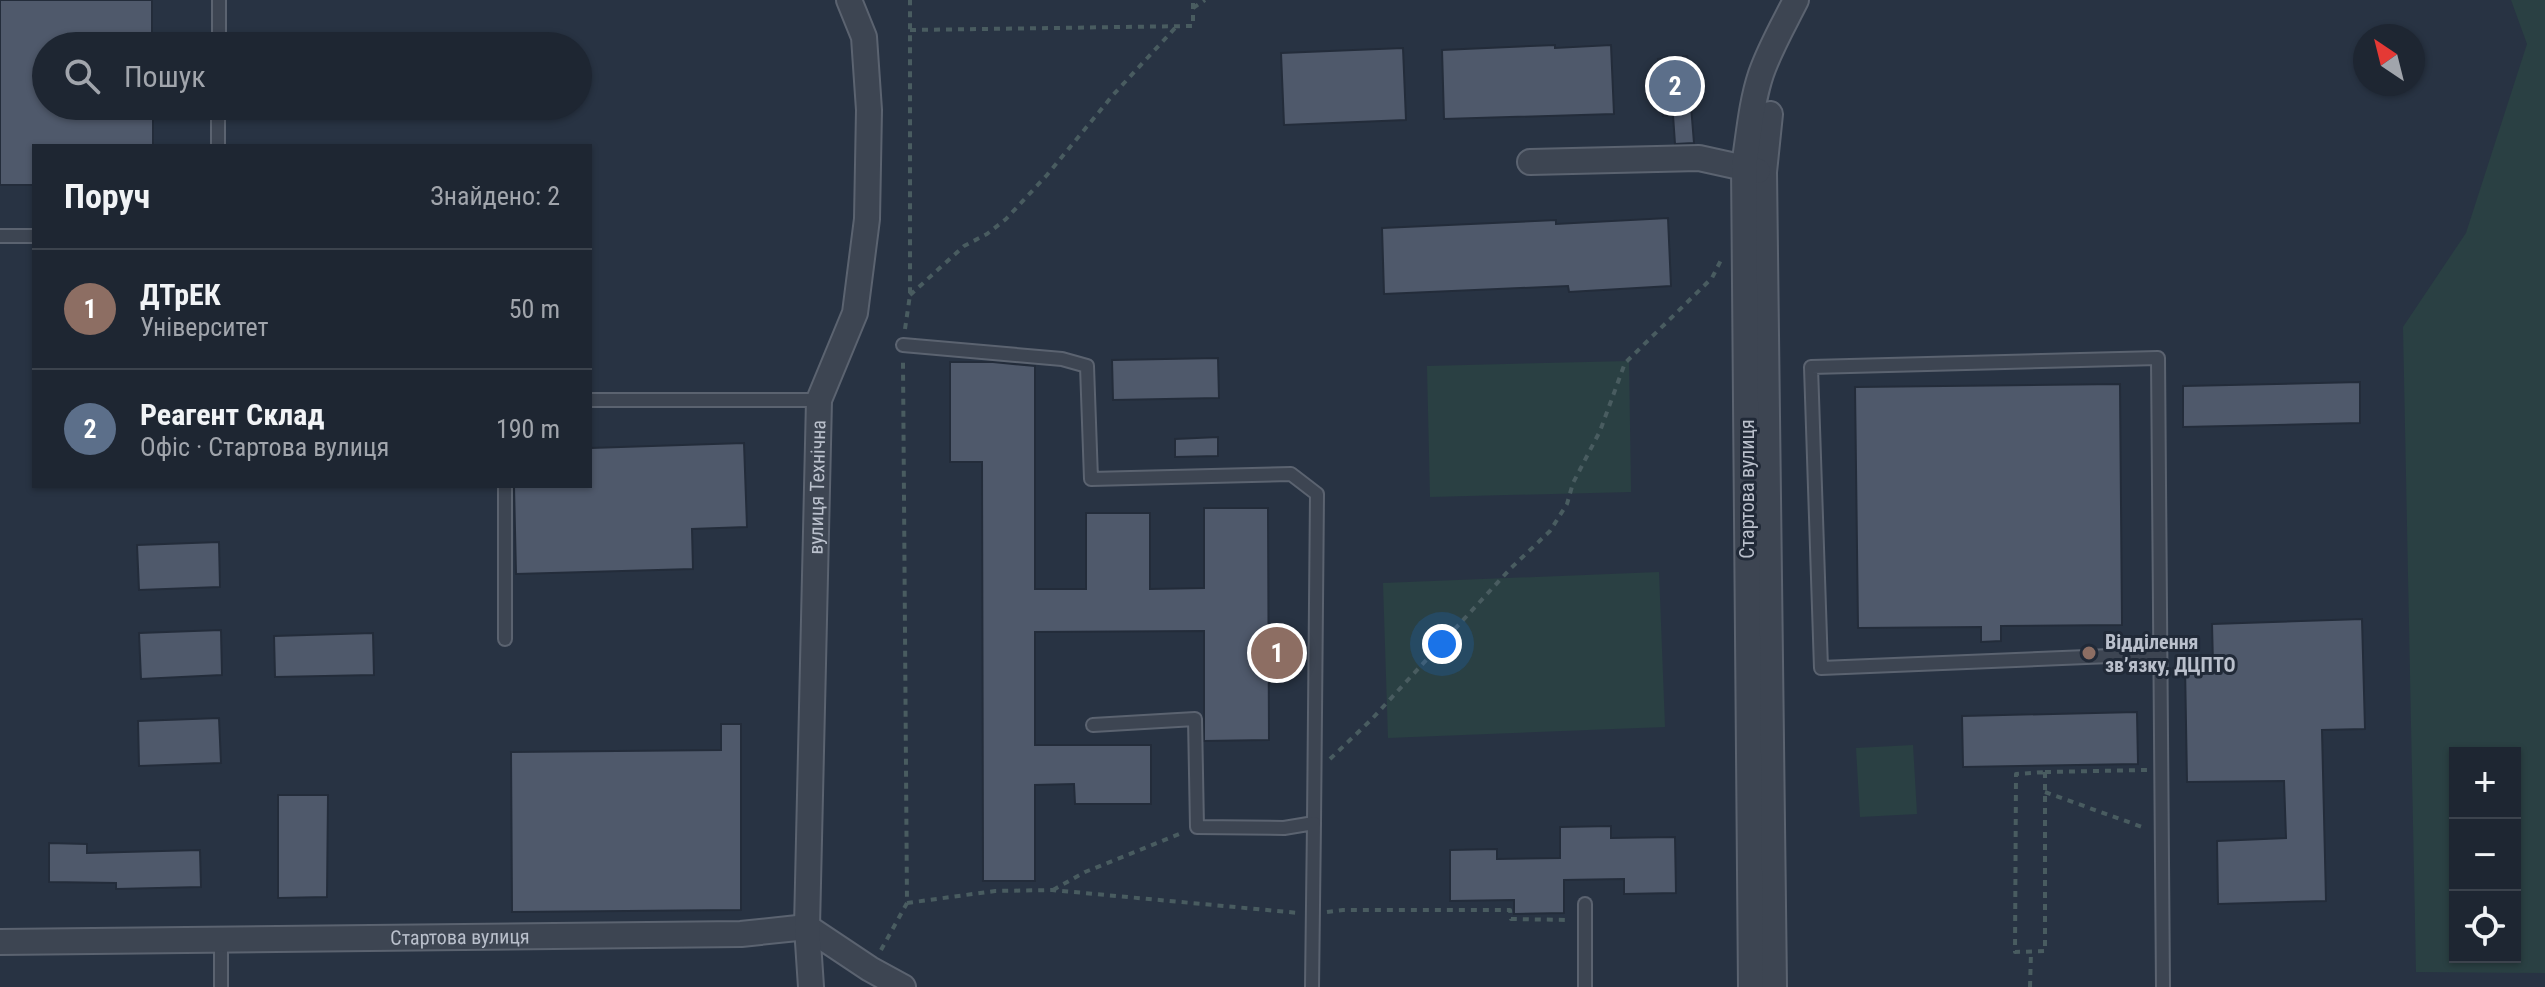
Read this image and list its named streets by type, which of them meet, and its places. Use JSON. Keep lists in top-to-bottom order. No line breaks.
{"streets":{"street":["вулиця Технічна","Стартова вулиця"]},"crossings":[["вулиця Технічна","Стартова вулиця"]],"places":["Відділення зв’язку, ДЦПТО"],"north":"top left","page":{"search":"Пошук","pins":["2","1"],"heading":["Поруч","Знайдено: 2"],"list":[{"mark":"1","name":"ДТрЕК","note":"Університет","value":"50 m"},{"mark":"2","name":"Реагент Склад","note":"Офіс · Стартова вулиця","value":"190 m"}],"map_buttons":["+","−"]}}
